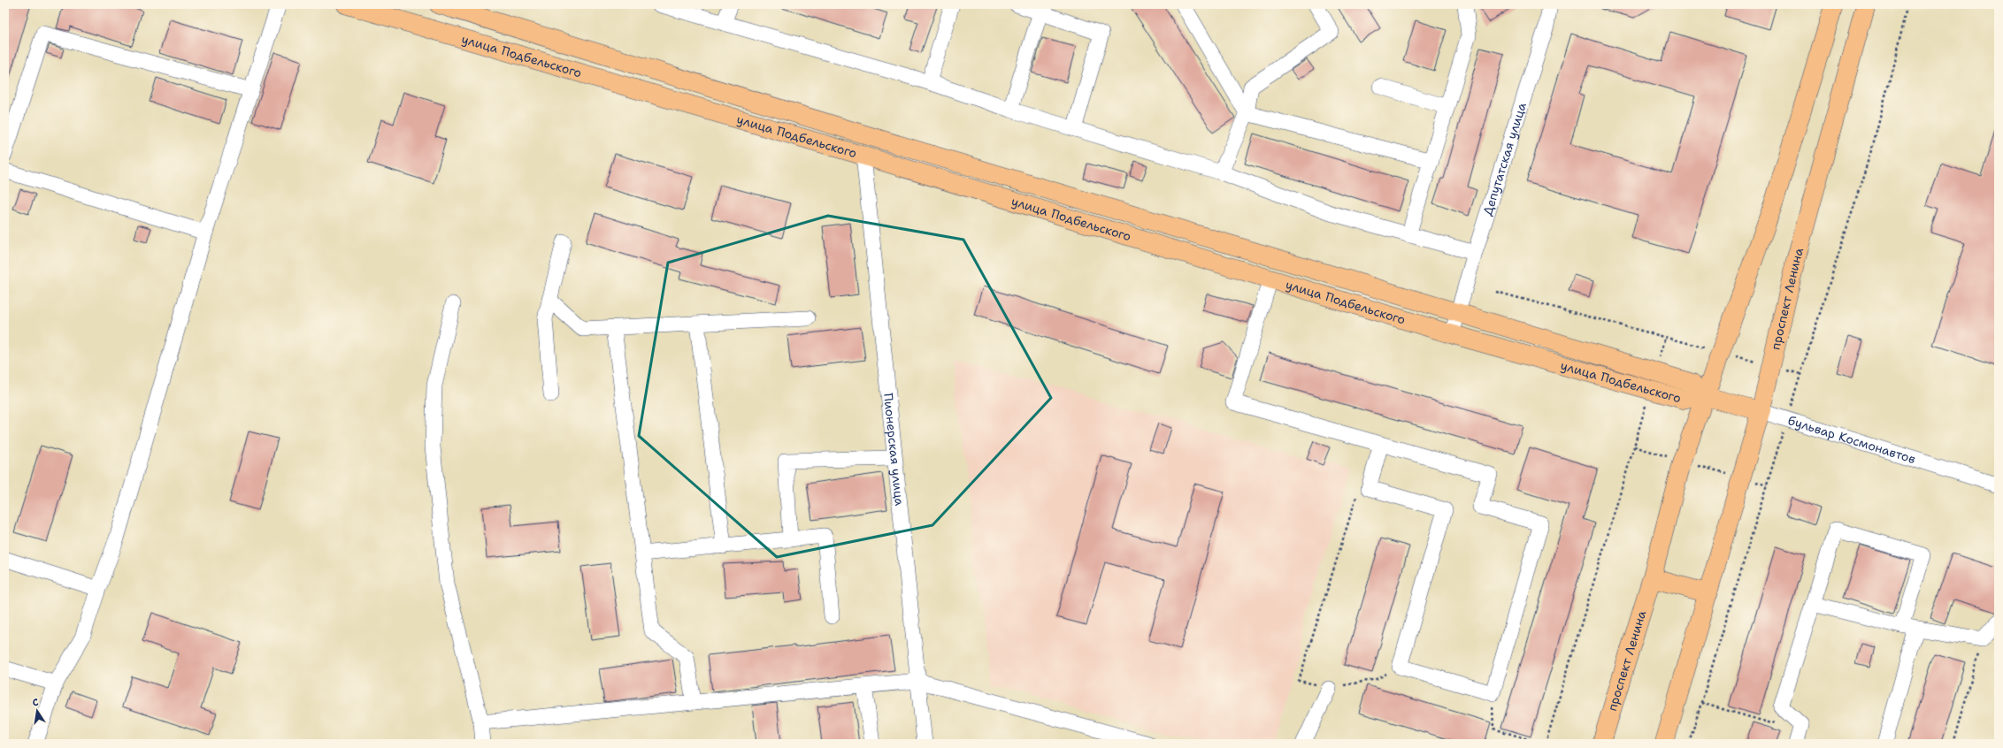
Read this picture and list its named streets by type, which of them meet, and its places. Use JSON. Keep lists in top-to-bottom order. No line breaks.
{"streets":{"main road":["улица Подбельского","проспект Ленина","бульвар Космонавтов"],"street":["Депутатская улица","Пионерская улица"]},"crossings":[["улица Подбельского","Депутатская улица"],["улица Подбельского","проспект Ленина"],["улица Подбельского","бульвар Космонавтов"],["улица Подбельского","Пионерская улица"],["проспект Ленина","бульвар Космонавтов"]],"north":"top"}
